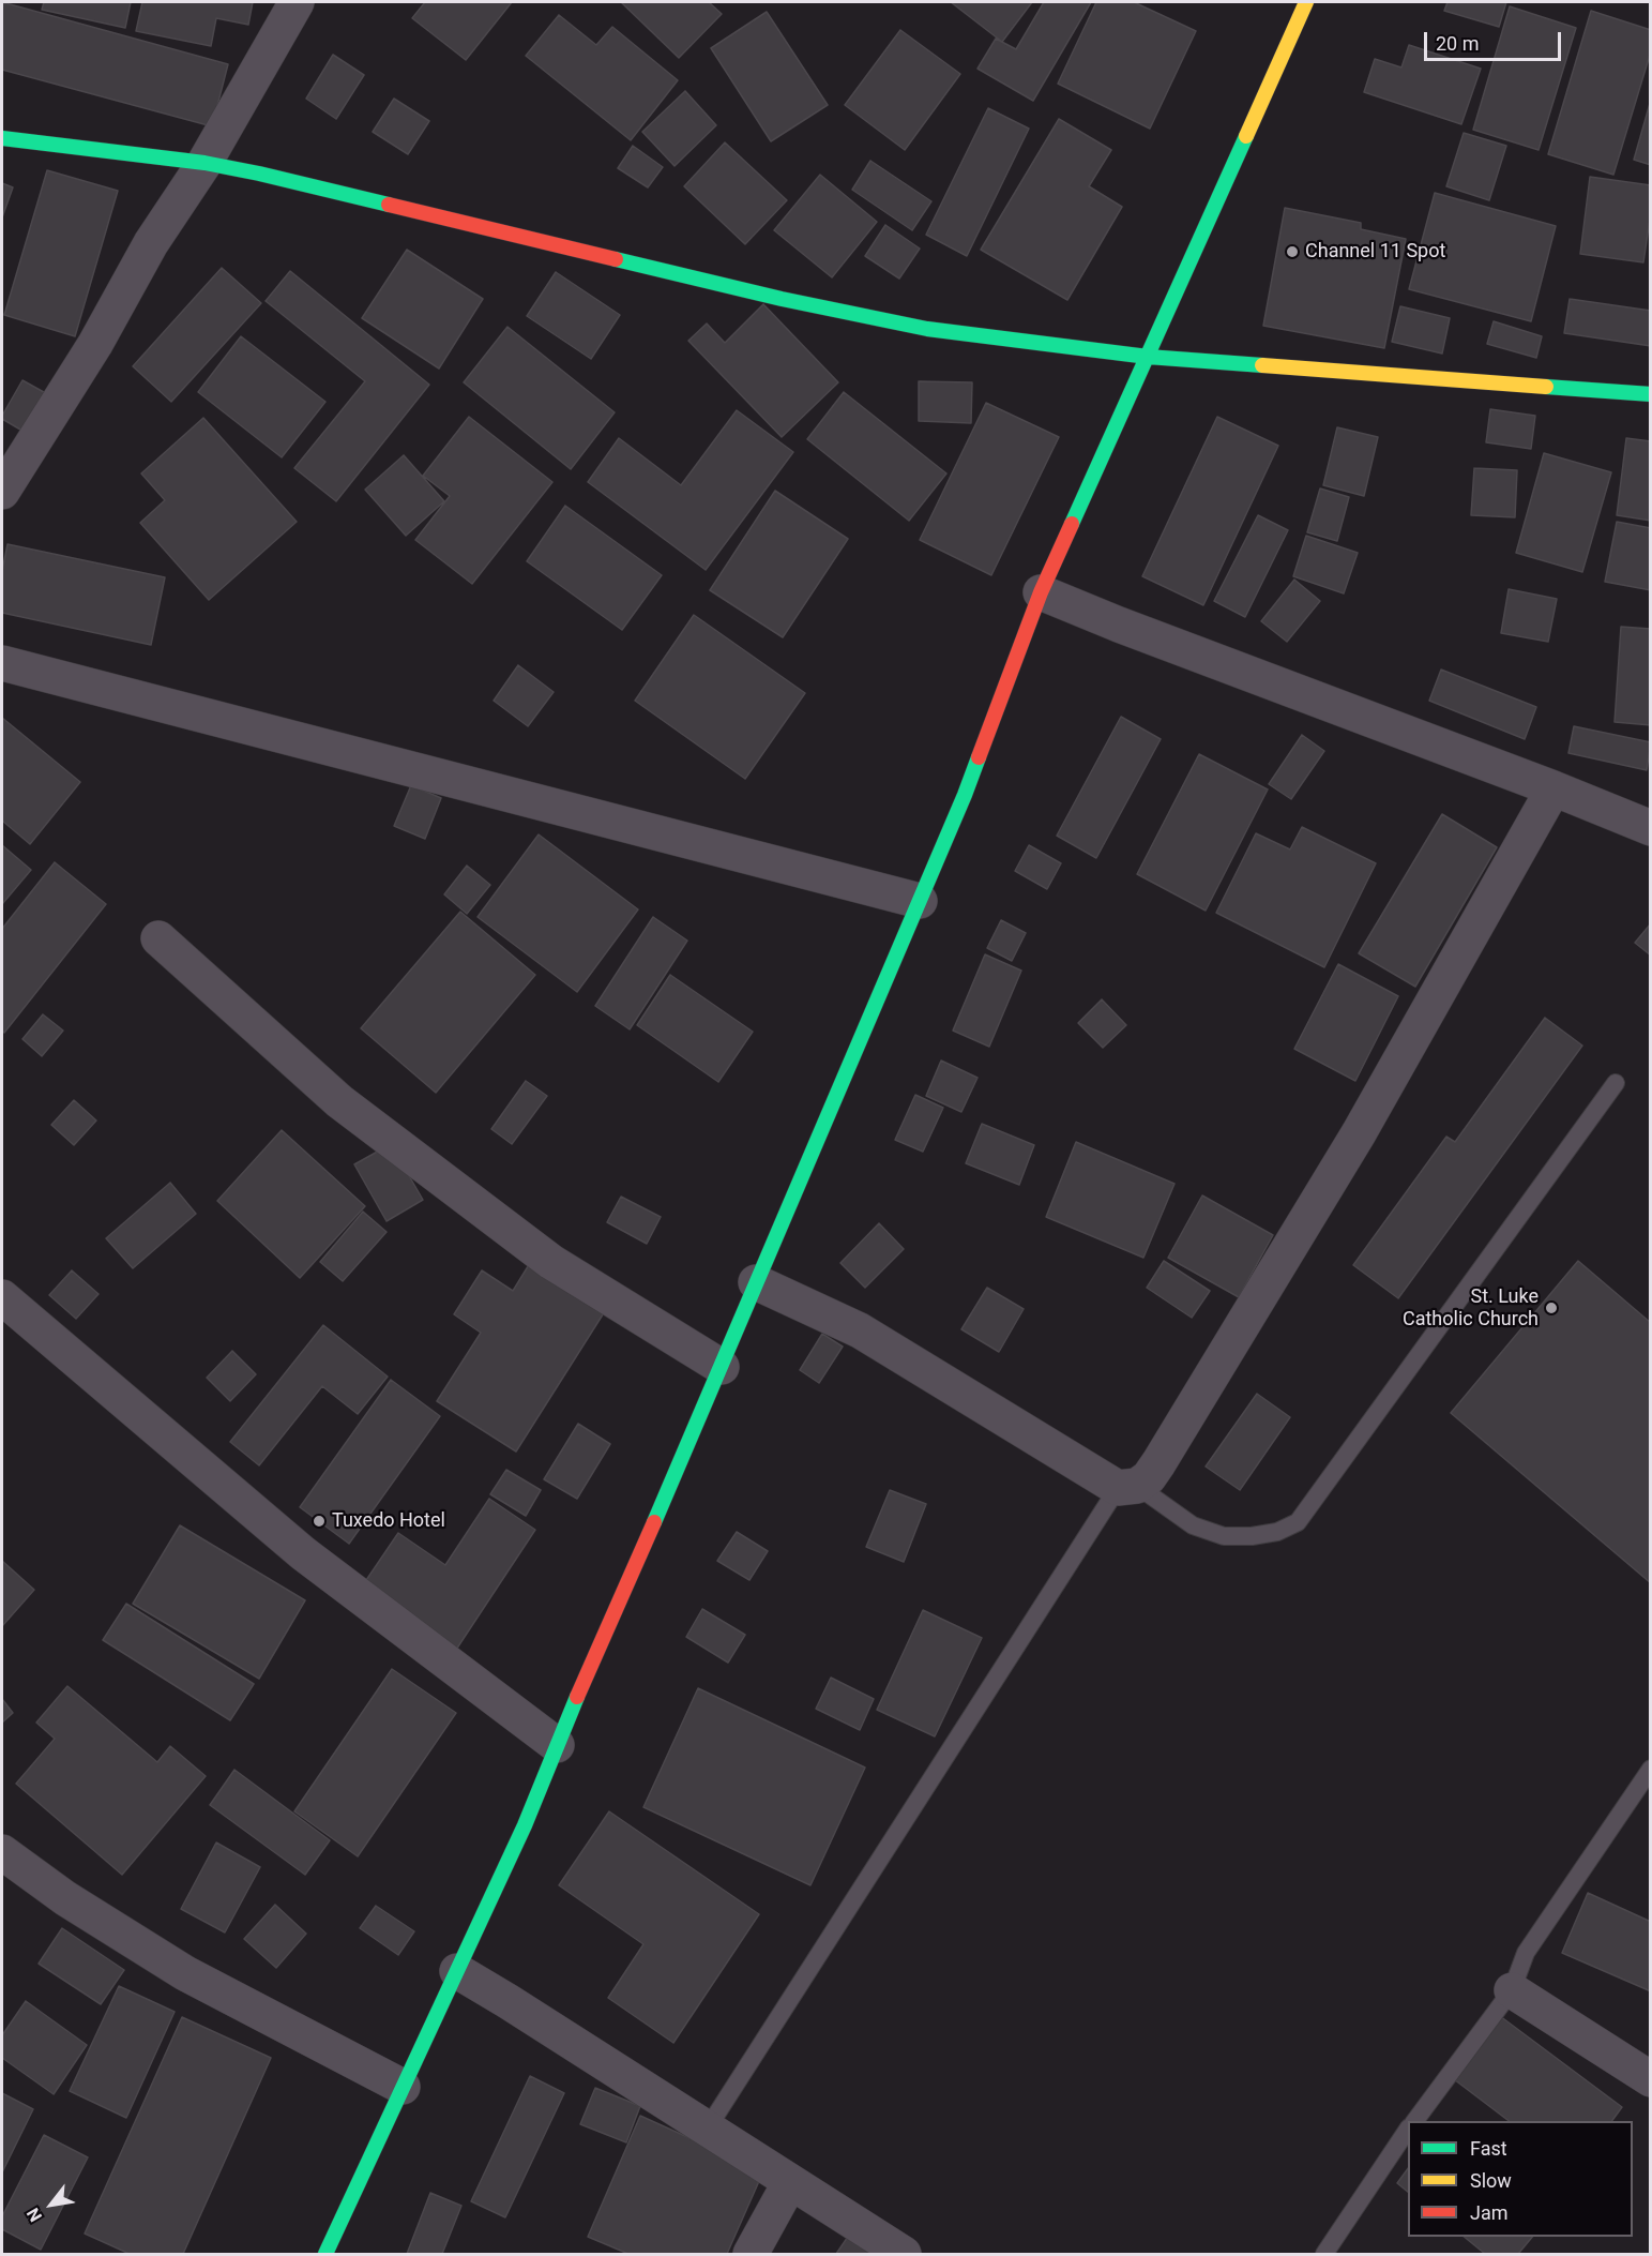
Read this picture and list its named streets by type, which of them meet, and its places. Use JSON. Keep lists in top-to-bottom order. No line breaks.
{"places":["Channel 11 Spot","St. Luke Catholic Church","Tuxedo Hotel"],"legend":["Fast","Slow","Jam"],"scale_bar":"20 m","north":"bottom left"}
